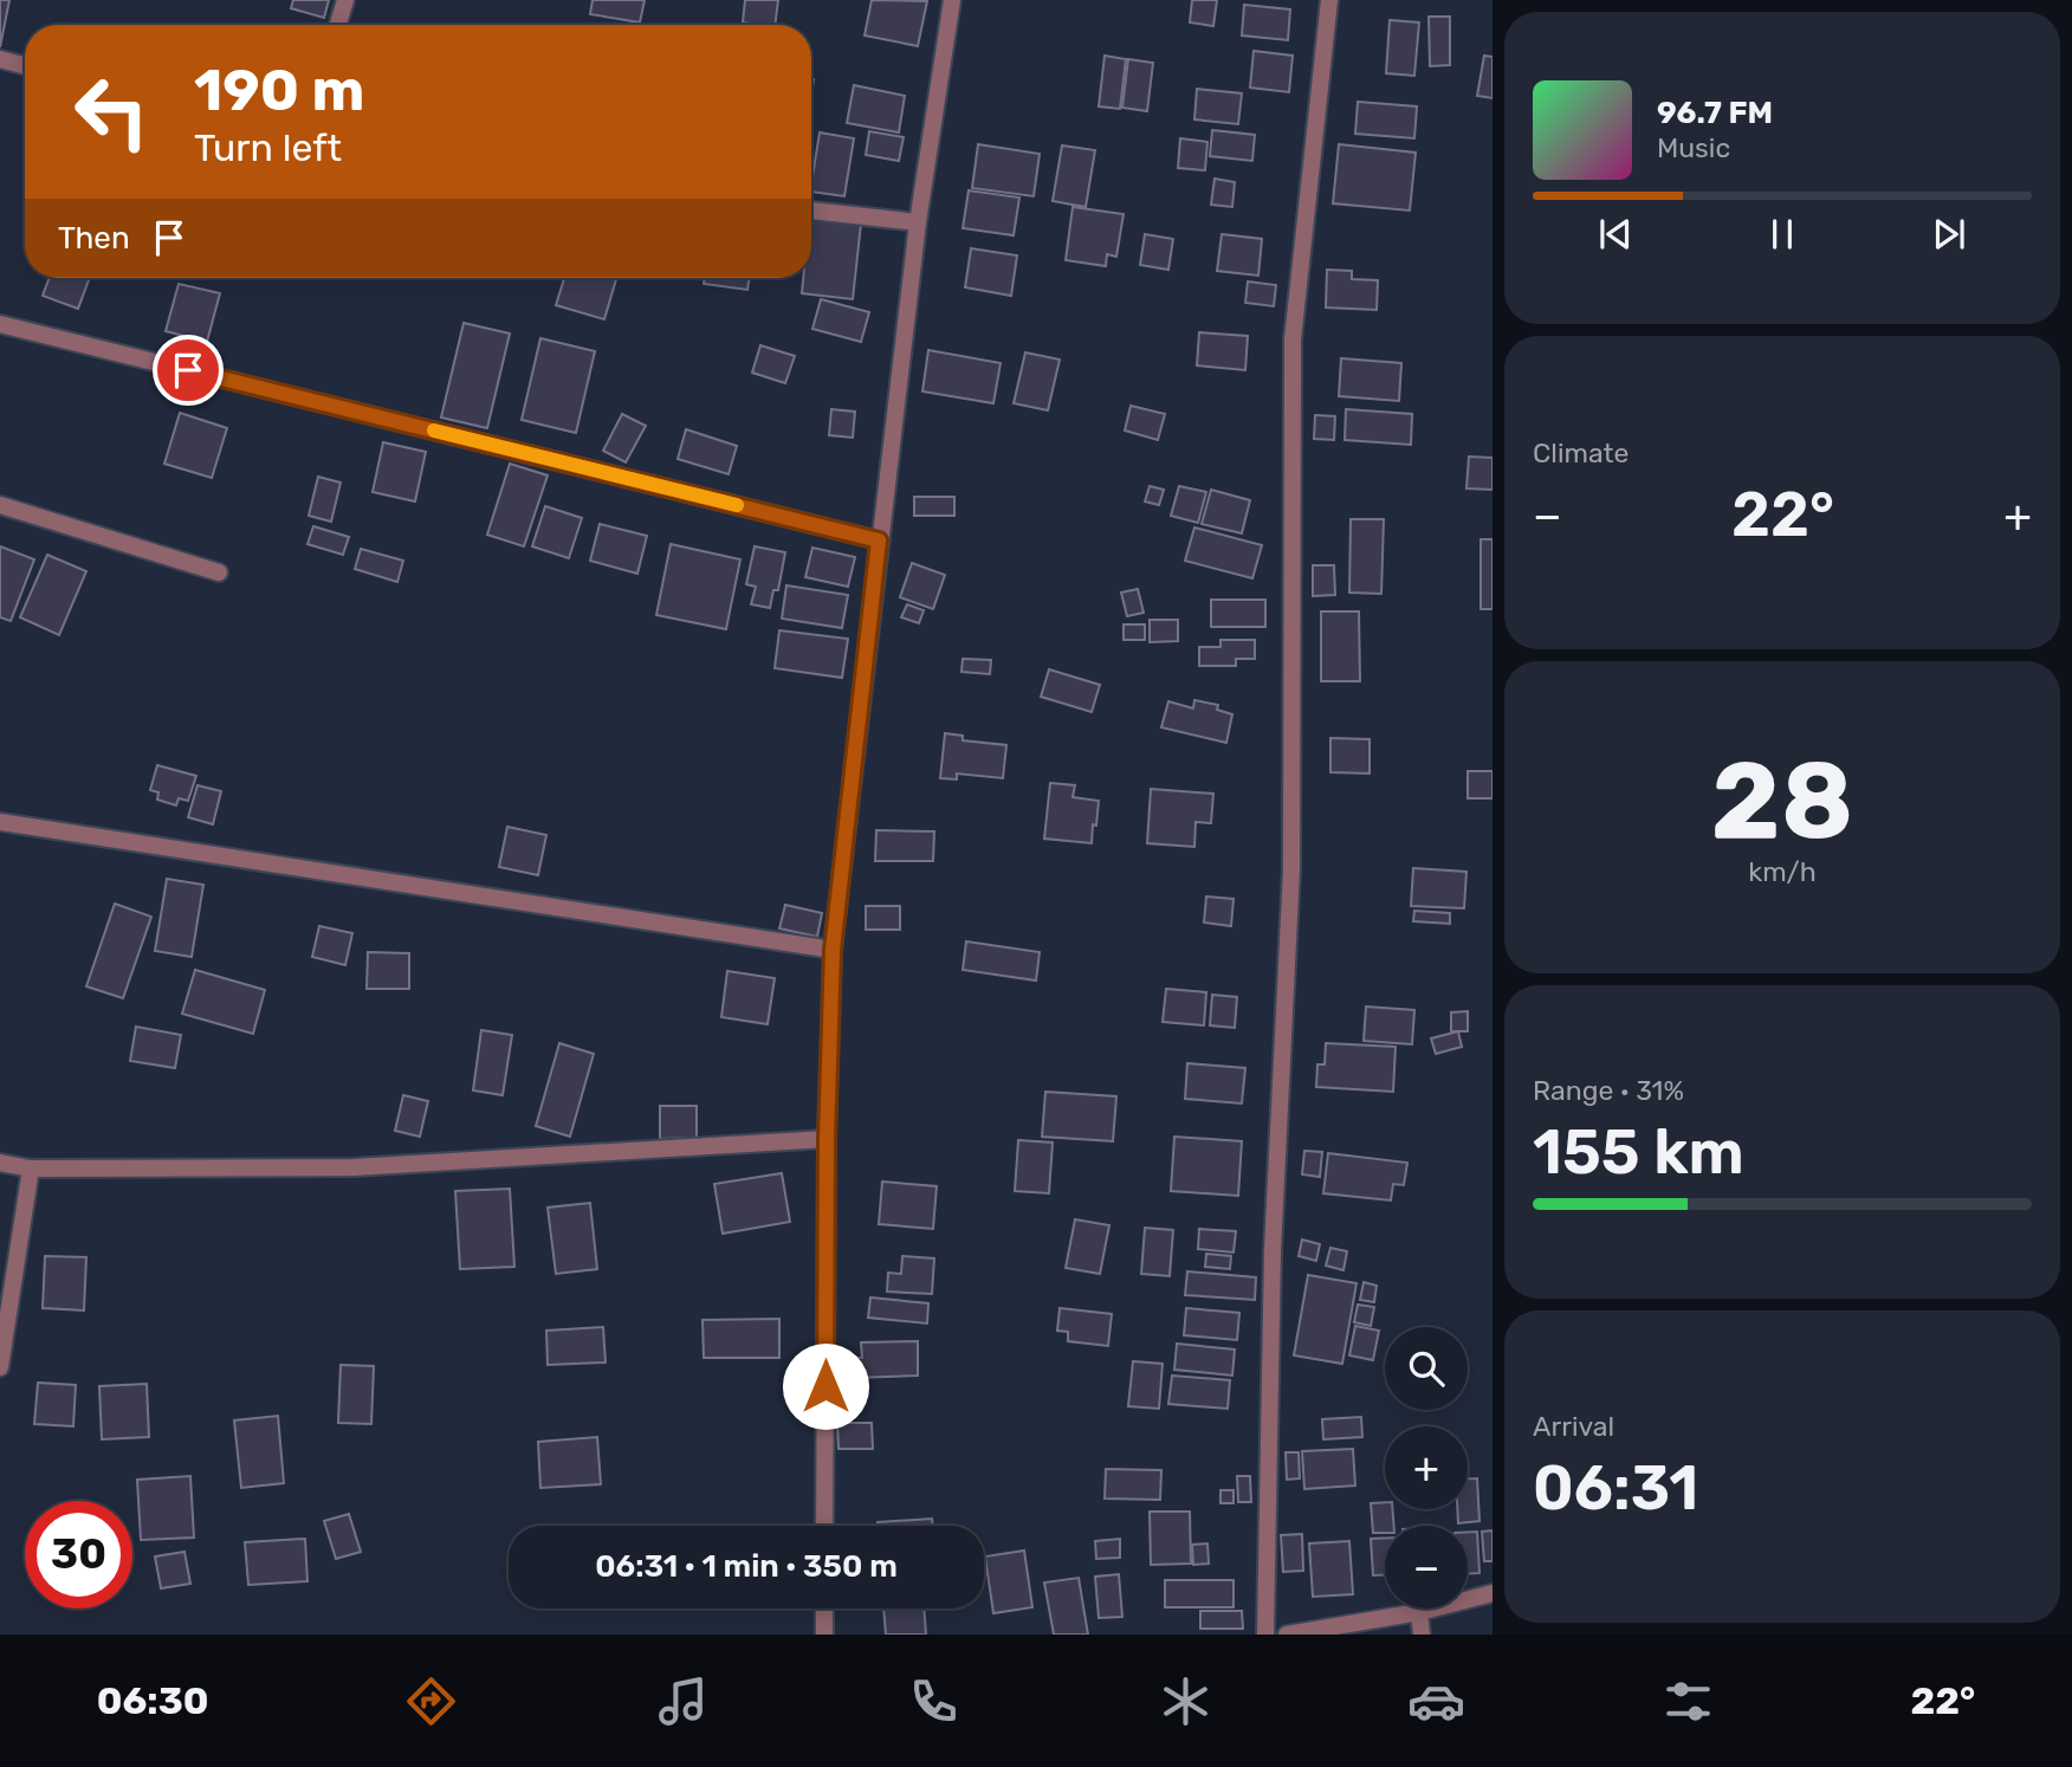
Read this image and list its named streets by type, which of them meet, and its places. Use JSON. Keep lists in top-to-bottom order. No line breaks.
{"page":{"turn":["190 m","Turn left"],"song":["96.7 FM","Music"],"then":"Then","tile":["Climate",["28","km/h"],["Range · 31%","155 km"],["Arrival","06:31"]],"heat":["−","22°","+"],"map_buttons":["+","−"],"limit":"30","trip":"06:31 · 1 min · 350 m","tabs":["06:30","22°"]}}
